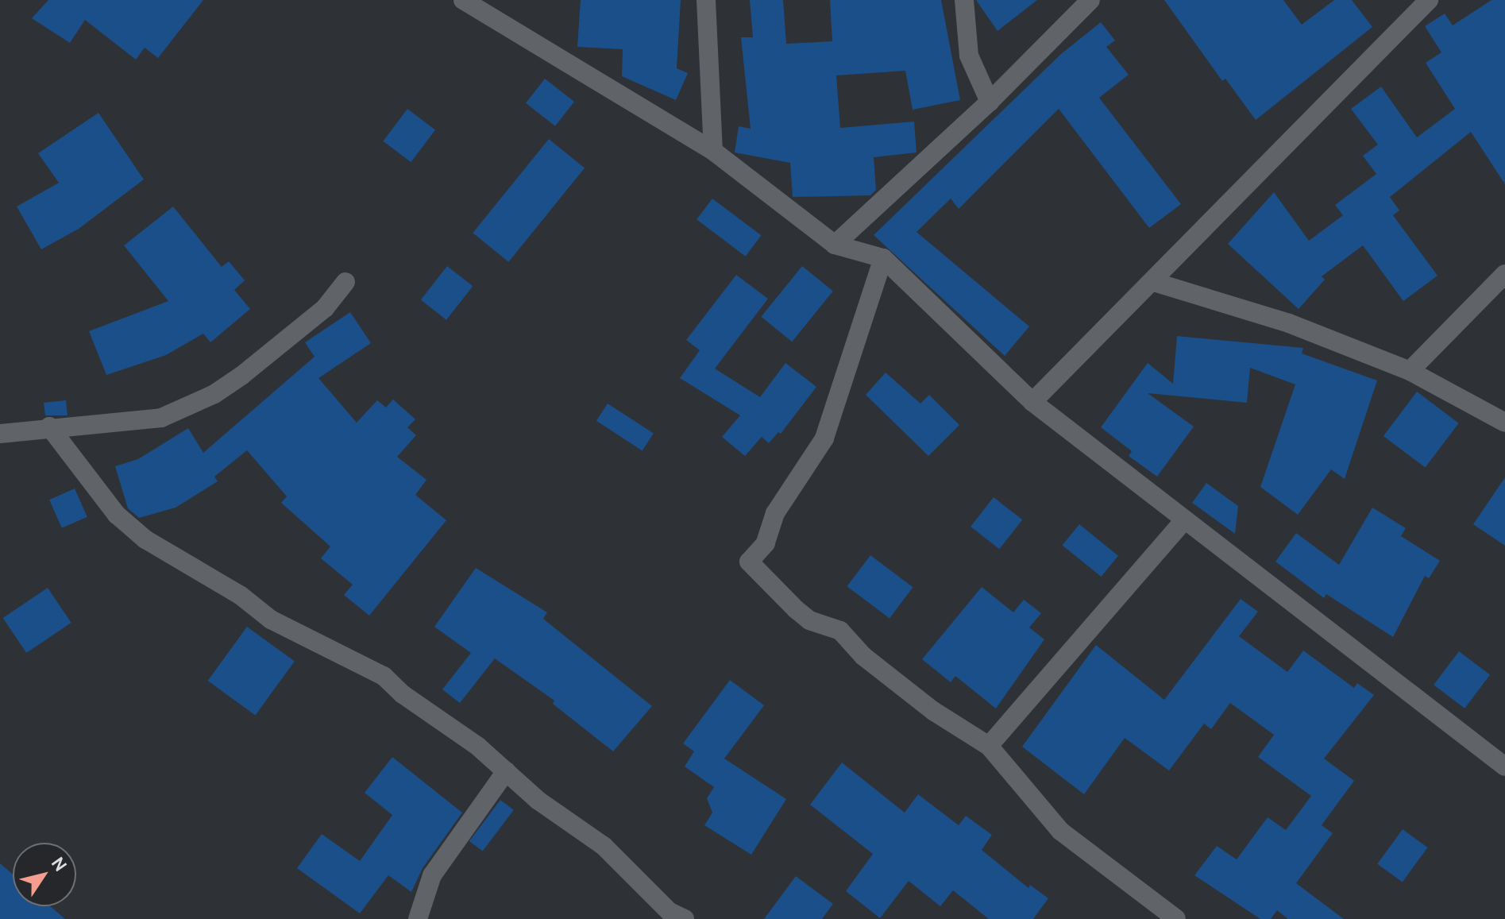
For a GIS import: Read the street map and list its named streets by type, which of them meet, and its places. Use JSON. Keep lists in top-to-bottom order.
{
  "north": "top right"
}
